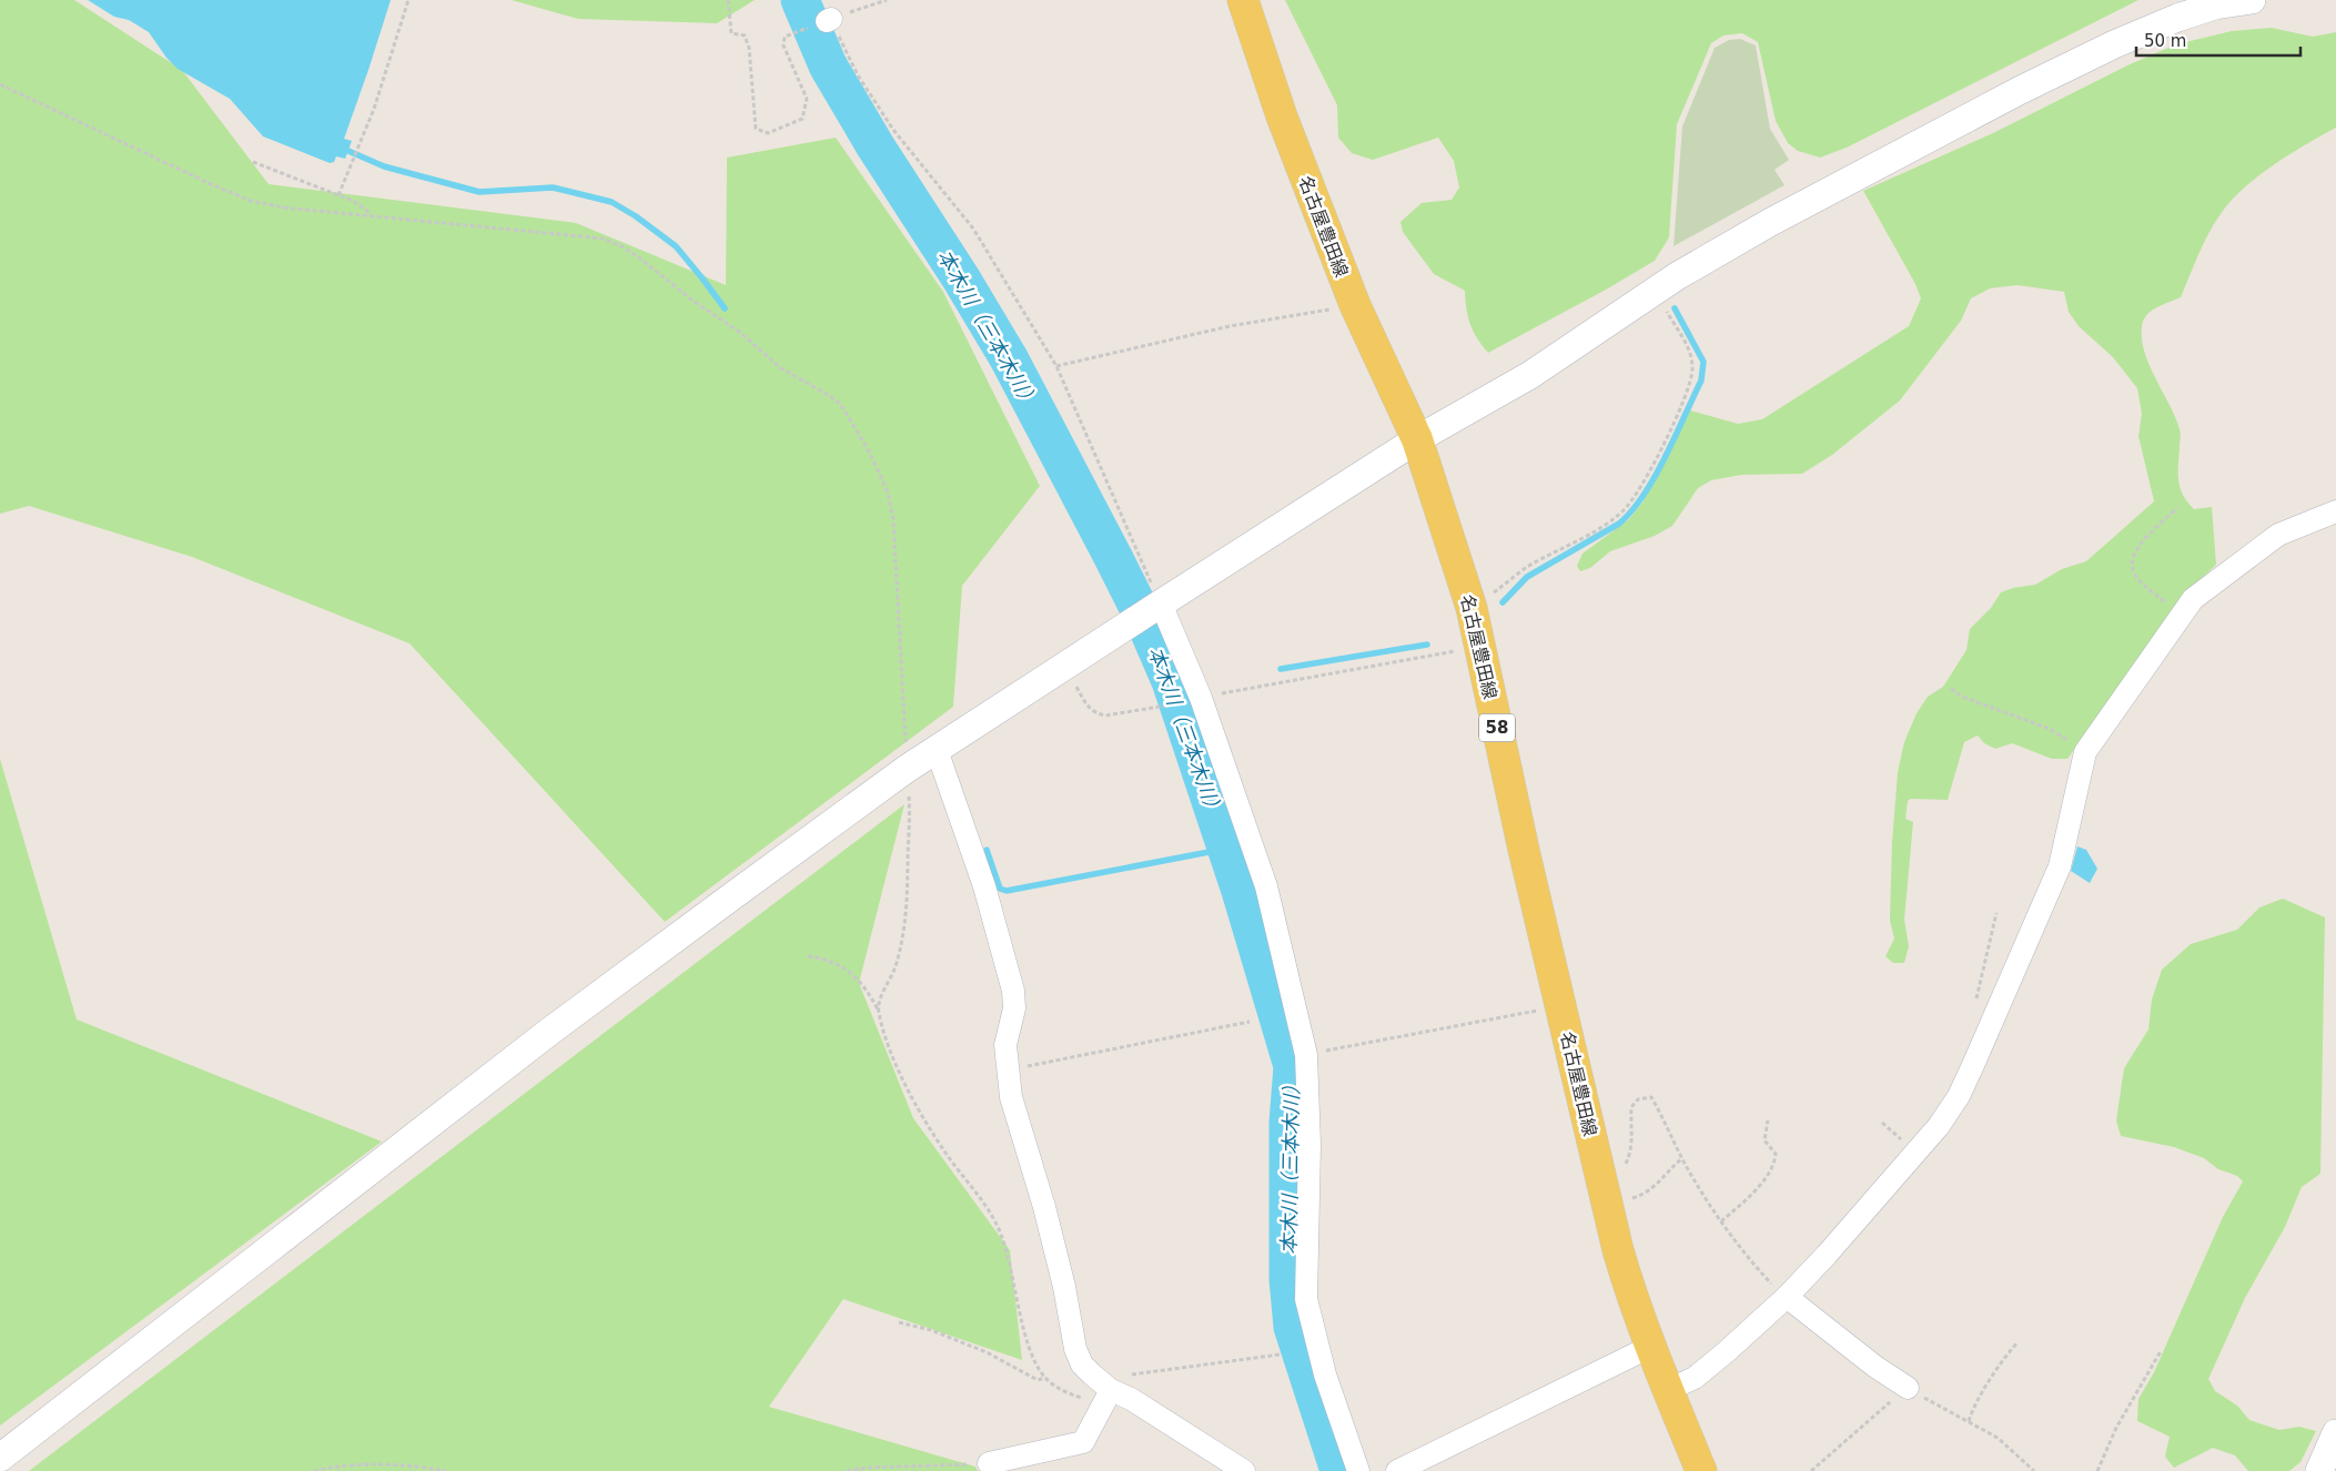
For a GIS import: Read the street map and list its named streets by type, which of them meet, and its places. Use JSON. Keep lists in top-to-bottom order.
{
  "streets": {
    "main road": ["名古屋豊田線", "58"]
  },
  "water": ["本木川（三本木川）"],
  "scale_bar": "50 m"
}
